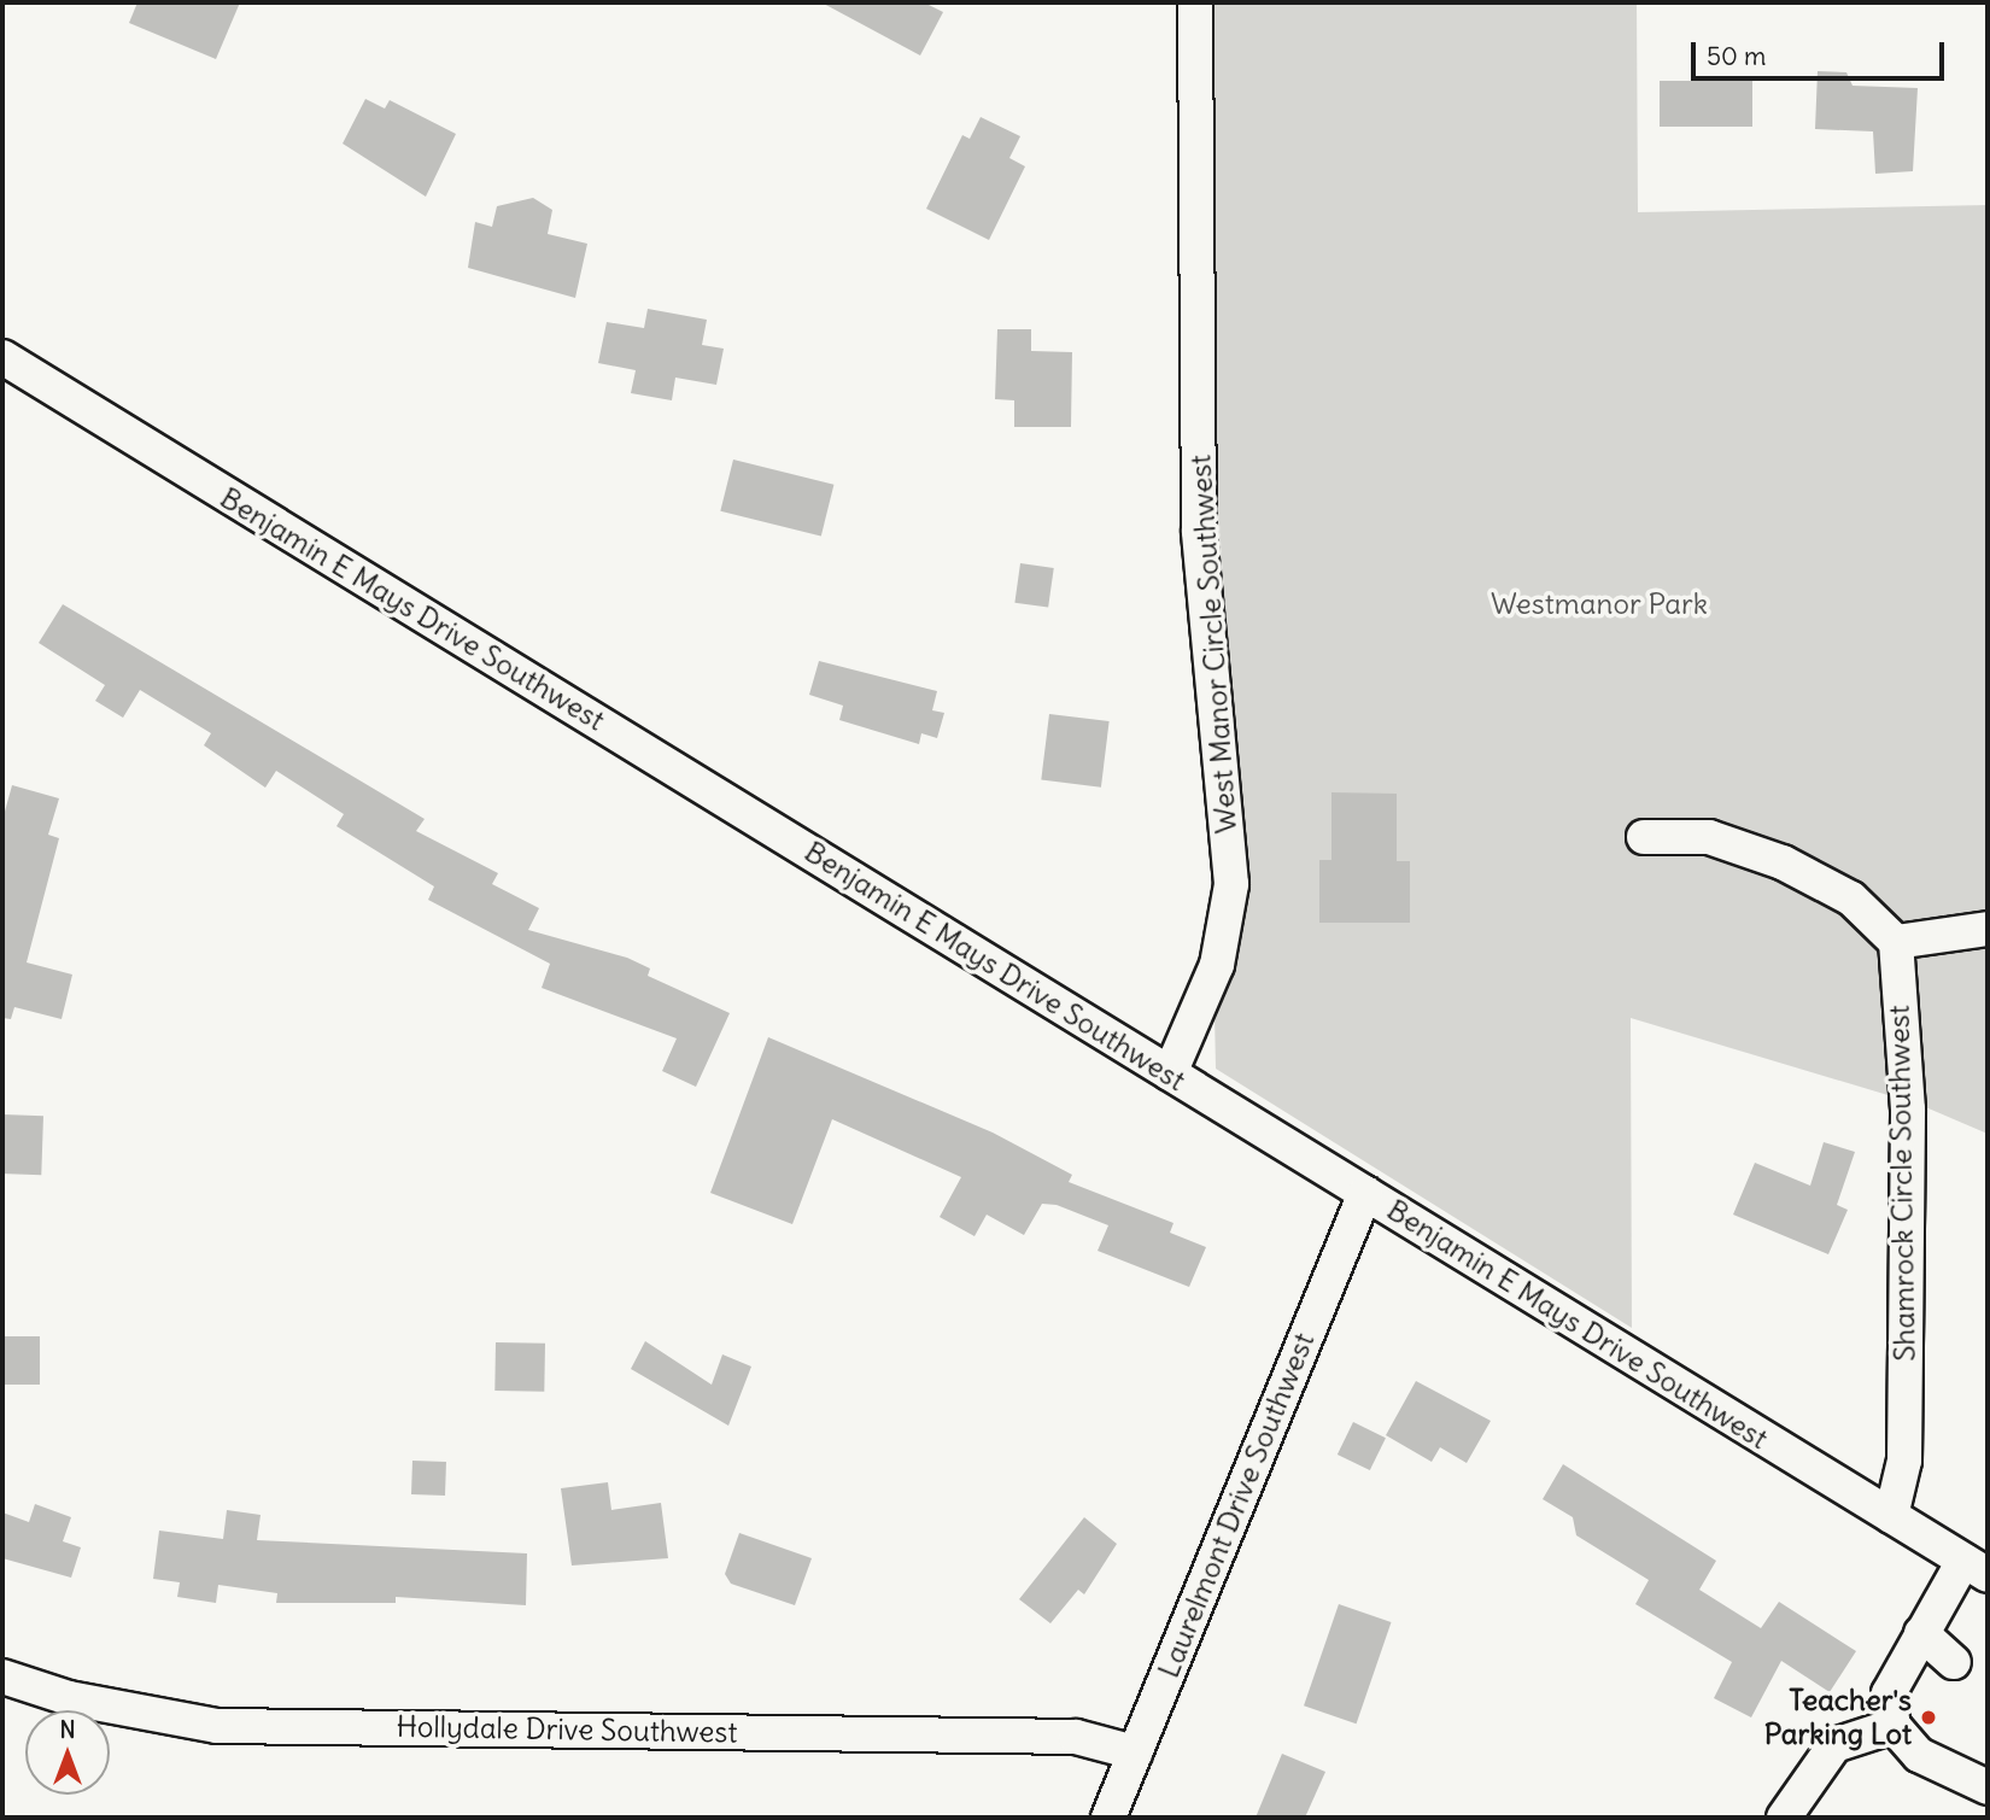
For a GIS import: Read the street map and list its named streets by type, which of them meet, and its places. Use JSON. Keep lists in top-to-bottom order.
{
  "streets": {
    "street": [
      "Benjamin E Mays Drive Southwest",
      "West Manor Circle Southwest",
      "Shamrock Circle Southwest",
      "Laurelmont Drive Southwest",
      "Hollydale Drive Southwest"
    ]
  },
  "crossings": [
    ["Benjamin E Mays Drive Southwest", "West Manor Circle Southwest"],
    ["Benjamin E Mays Drive Southwest", "Shamrock Circle Southwest"],
    ["Benjamin E Mays Drive Southwest", "Laurelmont Drive Southwest"],
    ["Laurelmont Drive Southwest", "Hollydale Drive Southwest"]
  ],
  "parks": ["Westmanor Park"],
  "places": ["Teacher's Parking Lot"],
  "scale_bar": "50 m",
  "north": "top"
}
